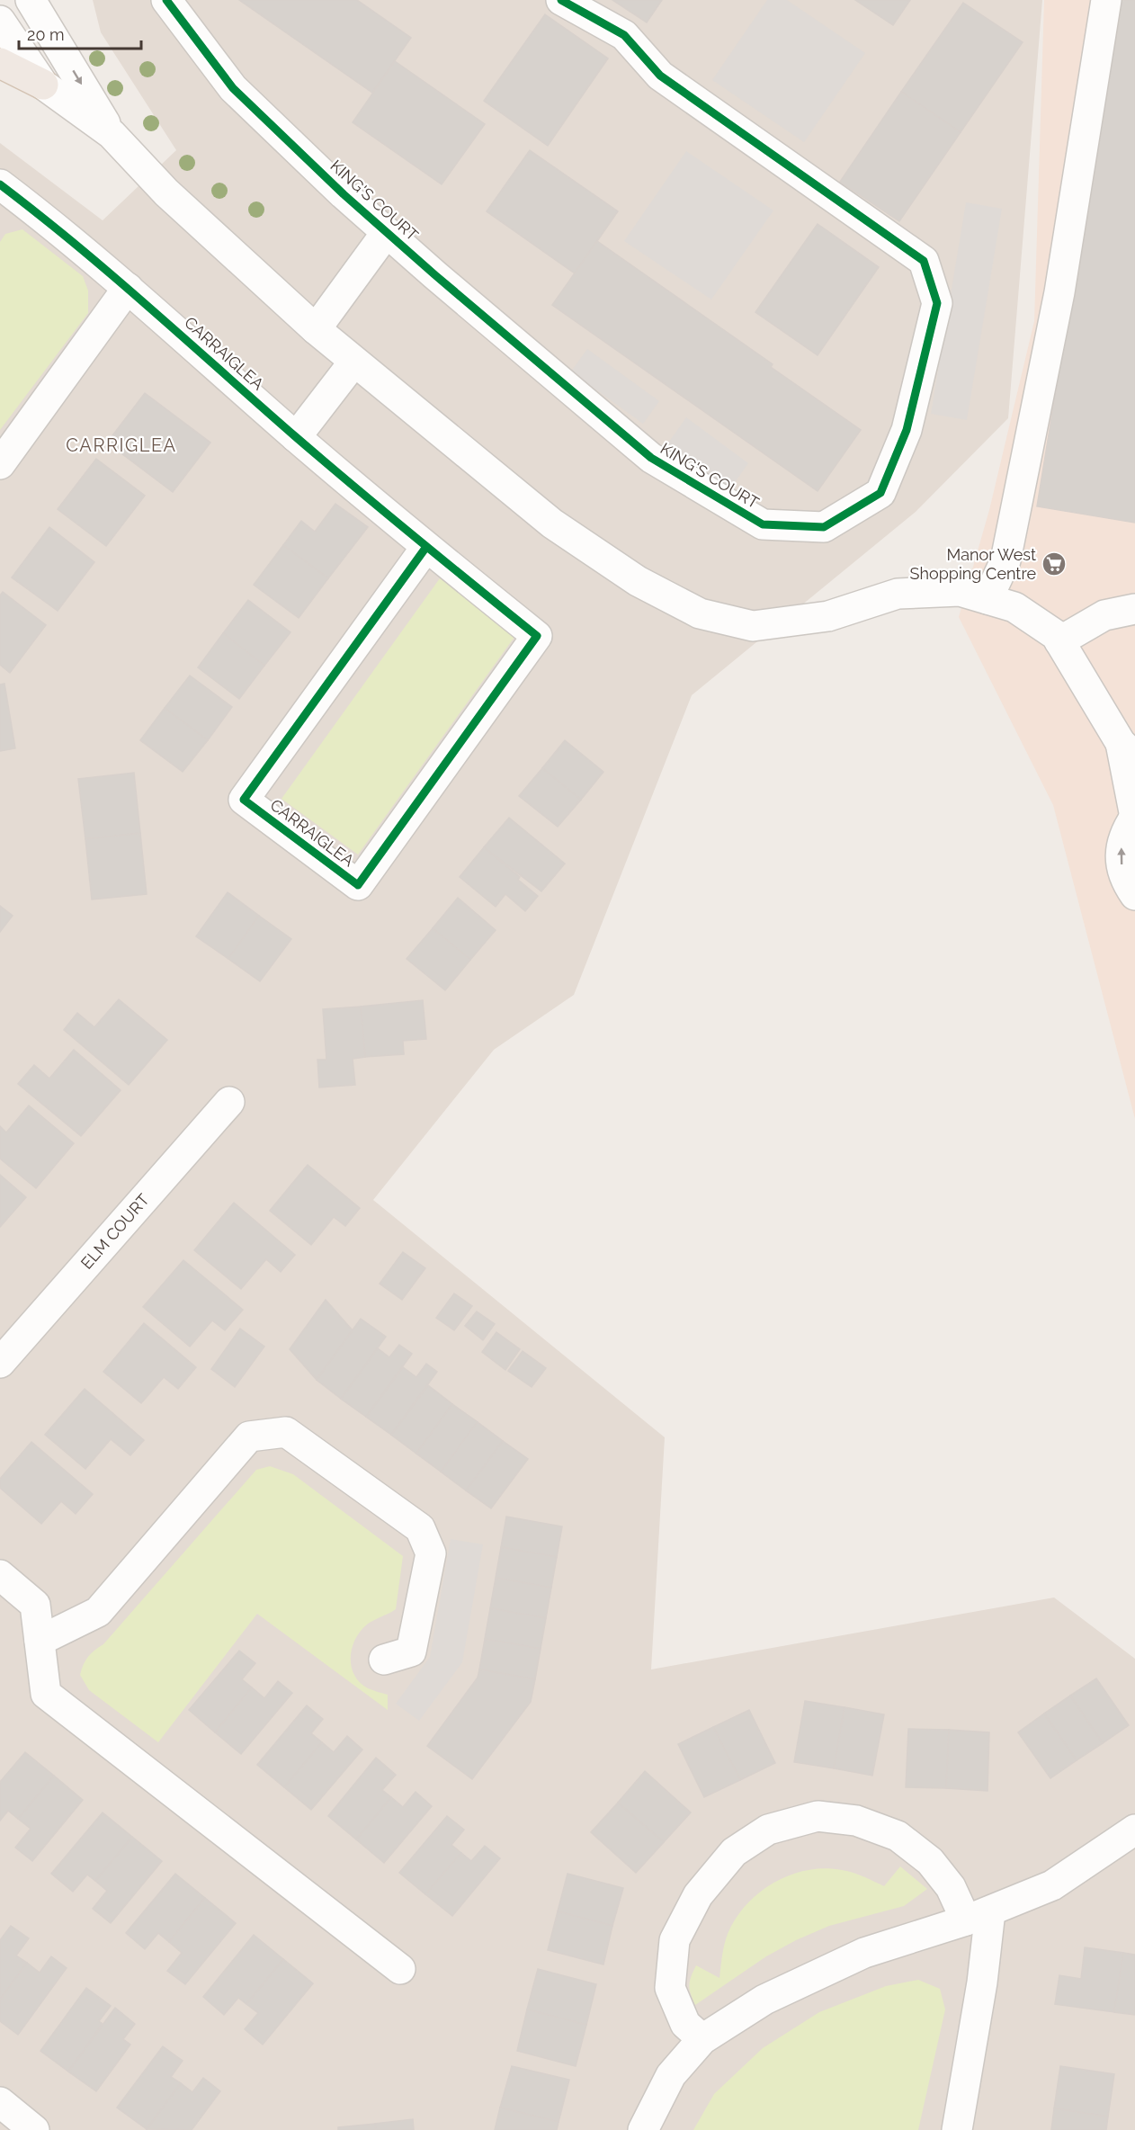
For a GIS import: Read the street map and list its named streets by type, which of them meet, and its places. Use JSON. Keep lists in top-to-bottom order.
{
  "streets": {
    "street": ["KING'S COURT", "CARRAIGLEA", "ELM COURT"]
  },
  "districts": ["CARRIGLEA"],
  "places": {
    "supermarket": ["Manor West Shopping Centre"]
  },
  "scale_bar": "20 m"
}
